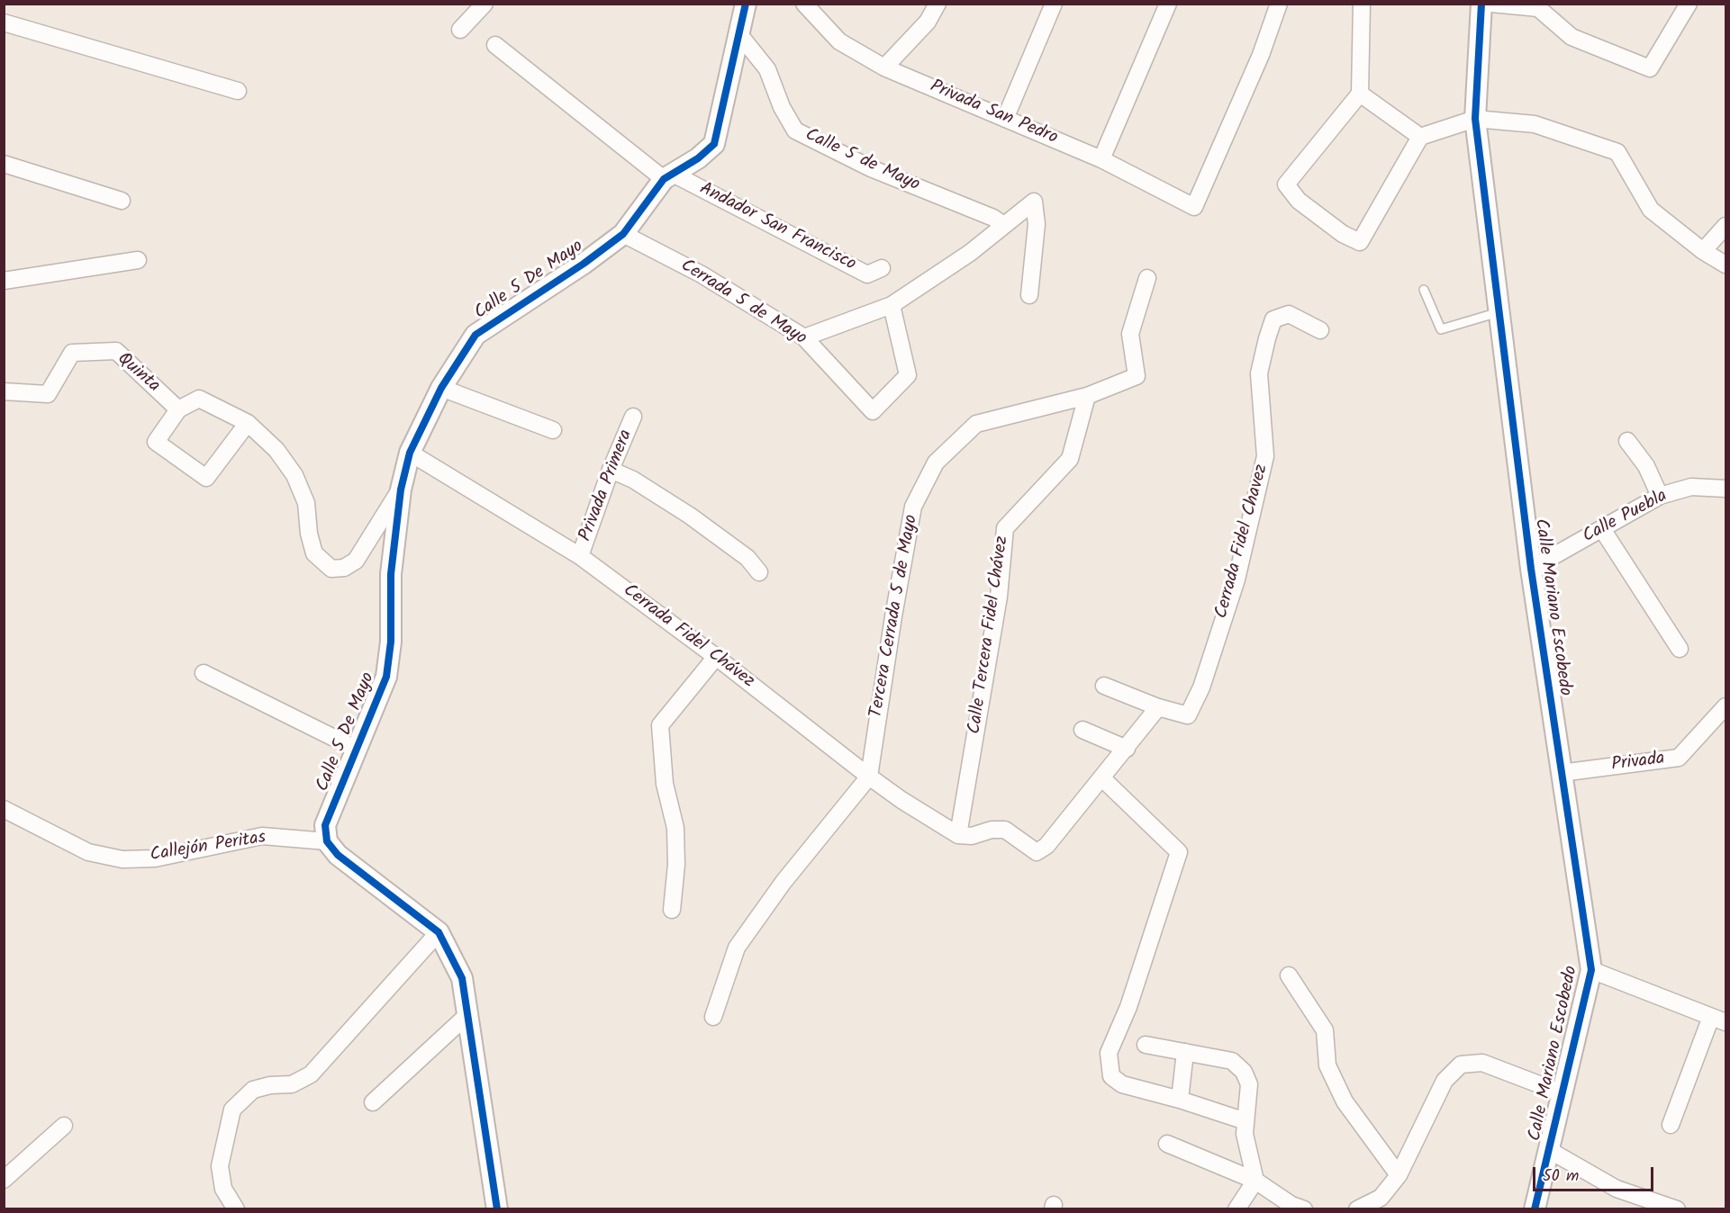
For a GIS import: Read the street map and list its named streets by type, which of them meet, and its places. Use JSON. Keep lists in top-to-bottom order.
{
  "streets": {
    "street": [
      "Privada San Pedro",
      "Calle 5 de Mayo",
      "Andador San Francisco",
      "Calle 5 De Mayo",
      "Cerrada 5 de Mayo",
      "Quinta",
      "Privada Primera",
      "Calle Puebla",
      "Cerrada Fidel Chavez",
      "Calle Mariano Escobedo",
      "Tercera Cerrada 5 de Mayo",
      "Calle Tercera Fidel Chávez",
      "Cerrada Fidel Chávez",
      "Privada",
      "Callejón Peritas"
    ]
  },
  "crossings": [
    ["Calle 5 De Mayo", "Cerrada 5 de Mayo"],
    ["Calle 5 De Mayo", "Cerrada Fidel Chávez"],
    ["Calle 5 De Mayo", "Callejón Peritas"],
    ["Privada Primera", "Cerrada Fidel Chávez"],
    ["Calle Puebla", "Calle Mariano Escobedo"],
    ["Calle Mariano Escobedo", "Privada"],
    ["Tercera Cerrada 5 de Mayo", "Calle Tercera Fidel Chávez"],
    ["Tercera Cerrada 5 de Mayo", "Cerrada Fidel Chávez"],
    ["Calle Tercera Fidel Chávez", "Cerrada Fidel Chávez"]
  ],
  "scale_bar": "50 m"
}
